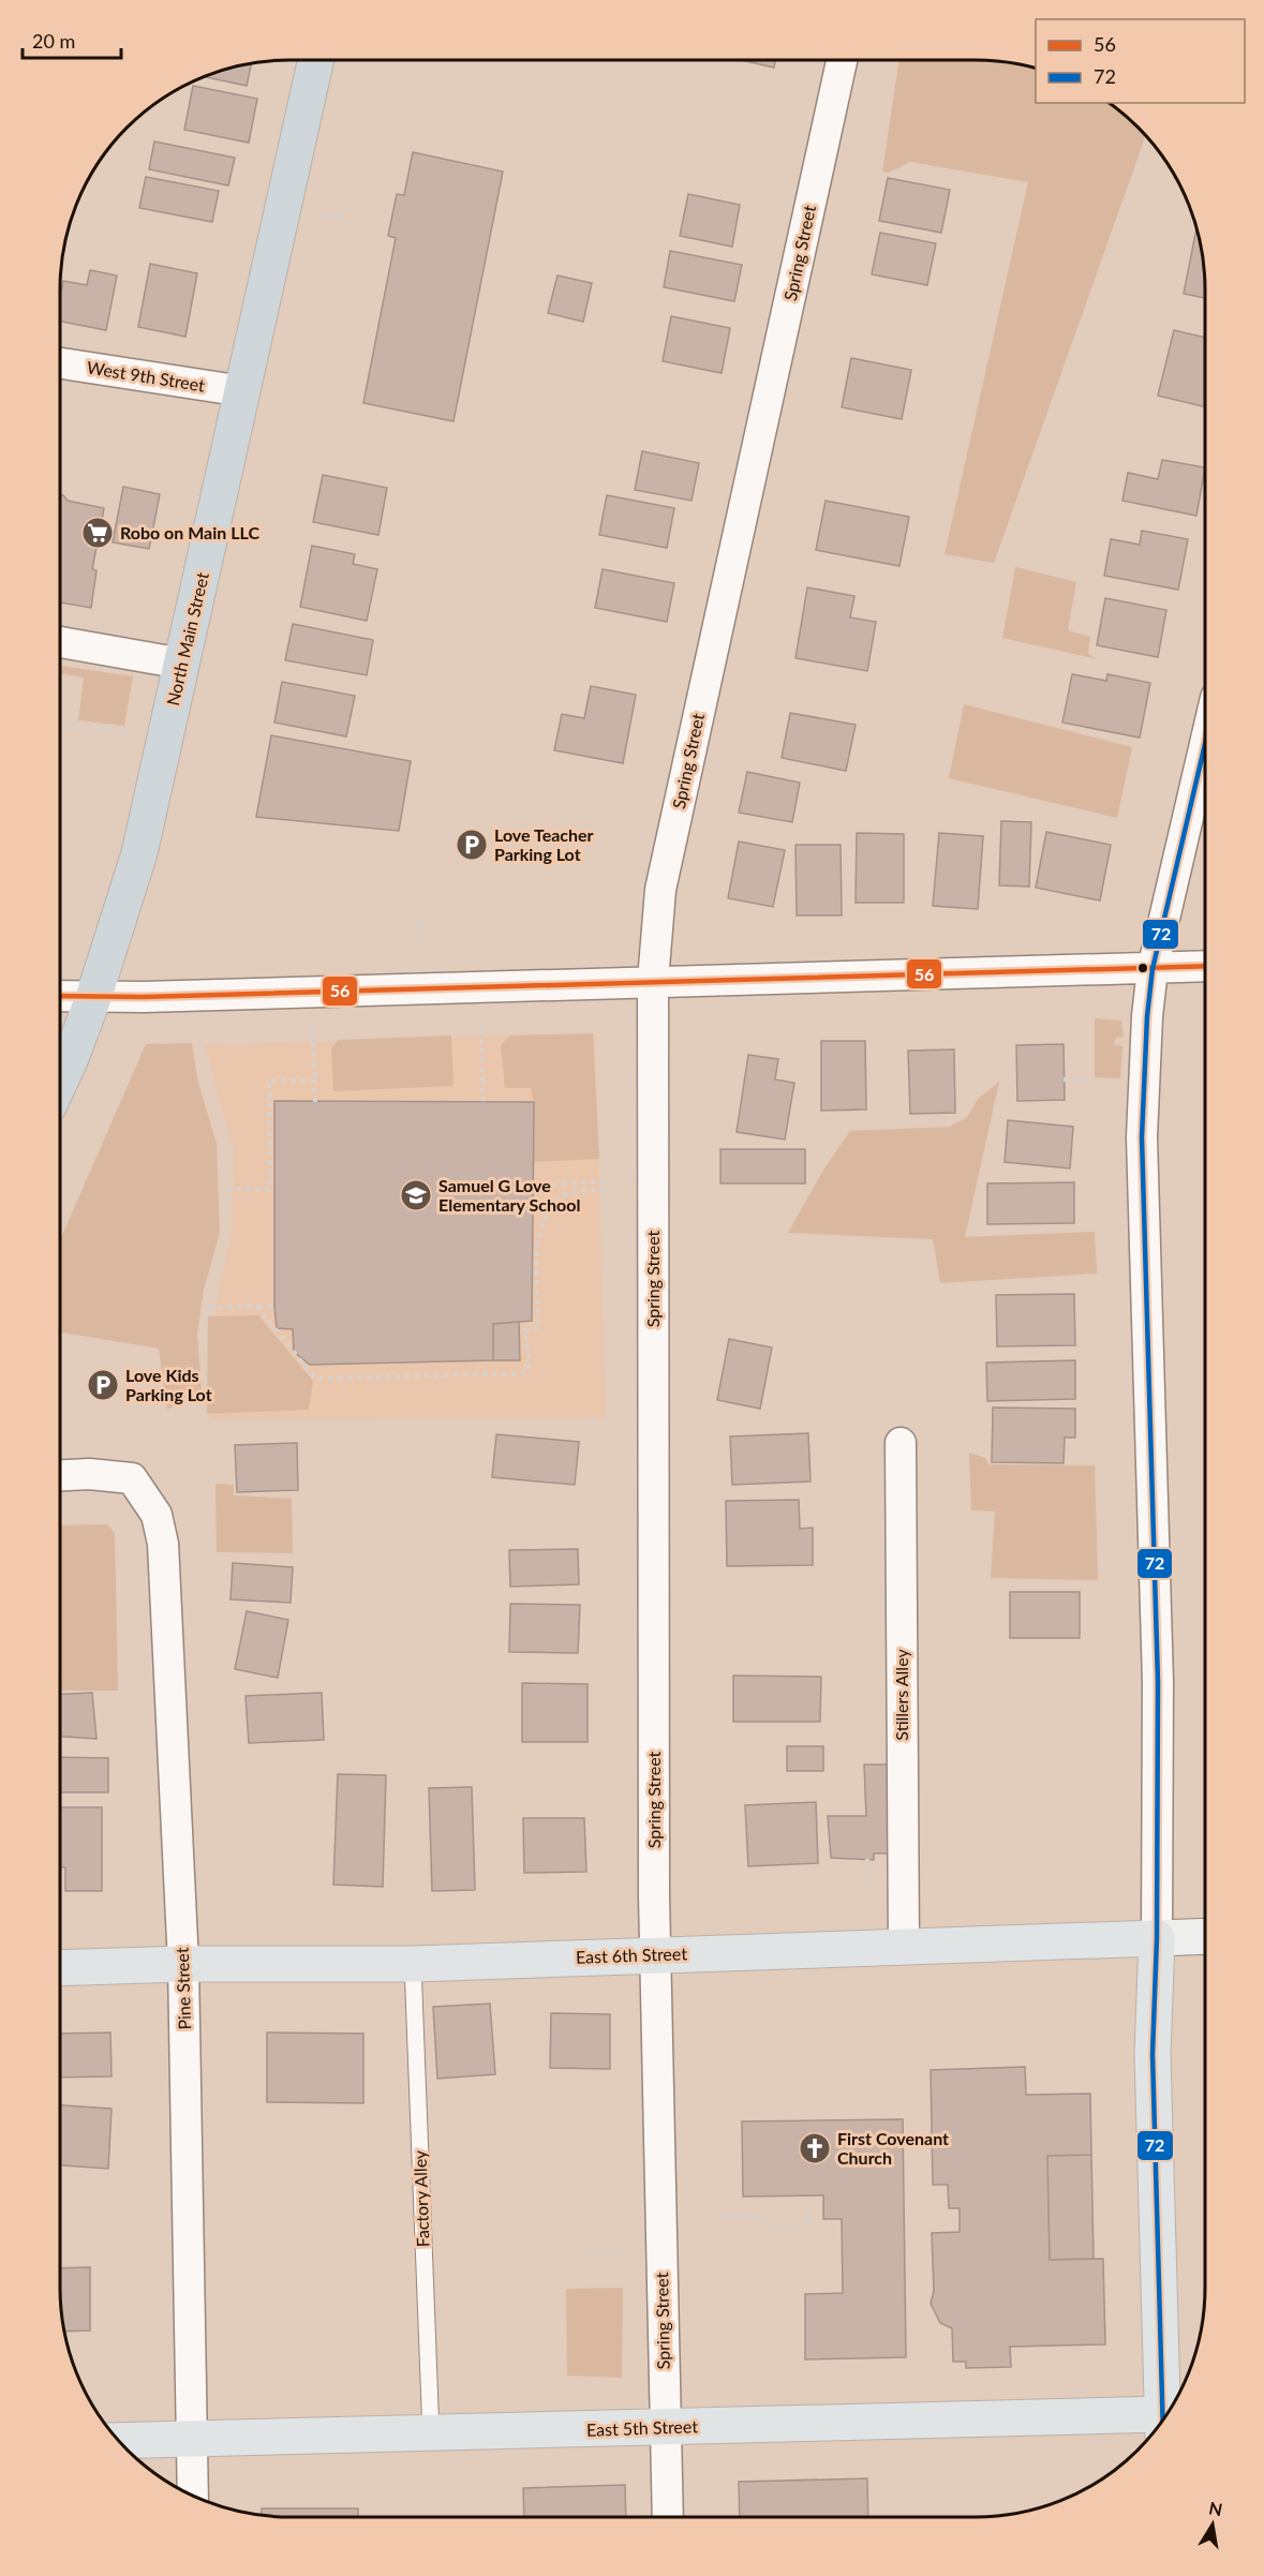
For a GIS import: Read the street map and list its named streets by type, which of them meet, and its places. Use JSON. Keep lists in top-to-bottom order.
{
  "streets": {
    "highway": ["North Main Street"],
    "main road": ["East 6th Street", "East 5th Street"],
    "street": [
      "Spring Street",
      "West 9th Street",
      "Stillers Alley",
      "Pine Street"
    ],
    "lane": ["Factory Alley"]
  },
  "crossings": [
    ["Spring Street", "East 6th Street"],
    ["Spring Street", "East 5th Street"],
    ["West 9th Street", "North Main Street"],
    ["Stillers Alley", "East 6th Street"],
    ["East 6th Street", "Pine Street"],
    ["East 6th Street", "Factory Alley"],
    ["Pine Street", "East 5th Street"],
    ["Factory Alley", "East 5th Street"]
  ],
  "places": {
    "supermarket": ["Robo on Main LLC"],
    "parking": ["Love Teacher Parking Lot", "Love Kids Parking Lot"],
    "school or university": ["Samuel G Love Elementary School"],
    "church": ["First Covenant Church"]
  },
  "lines": ["transit line 72", "transit line 56"],
  "legend": ["56", "72"],
  "scale_bar": "20 m",
  "north": "top"
}
